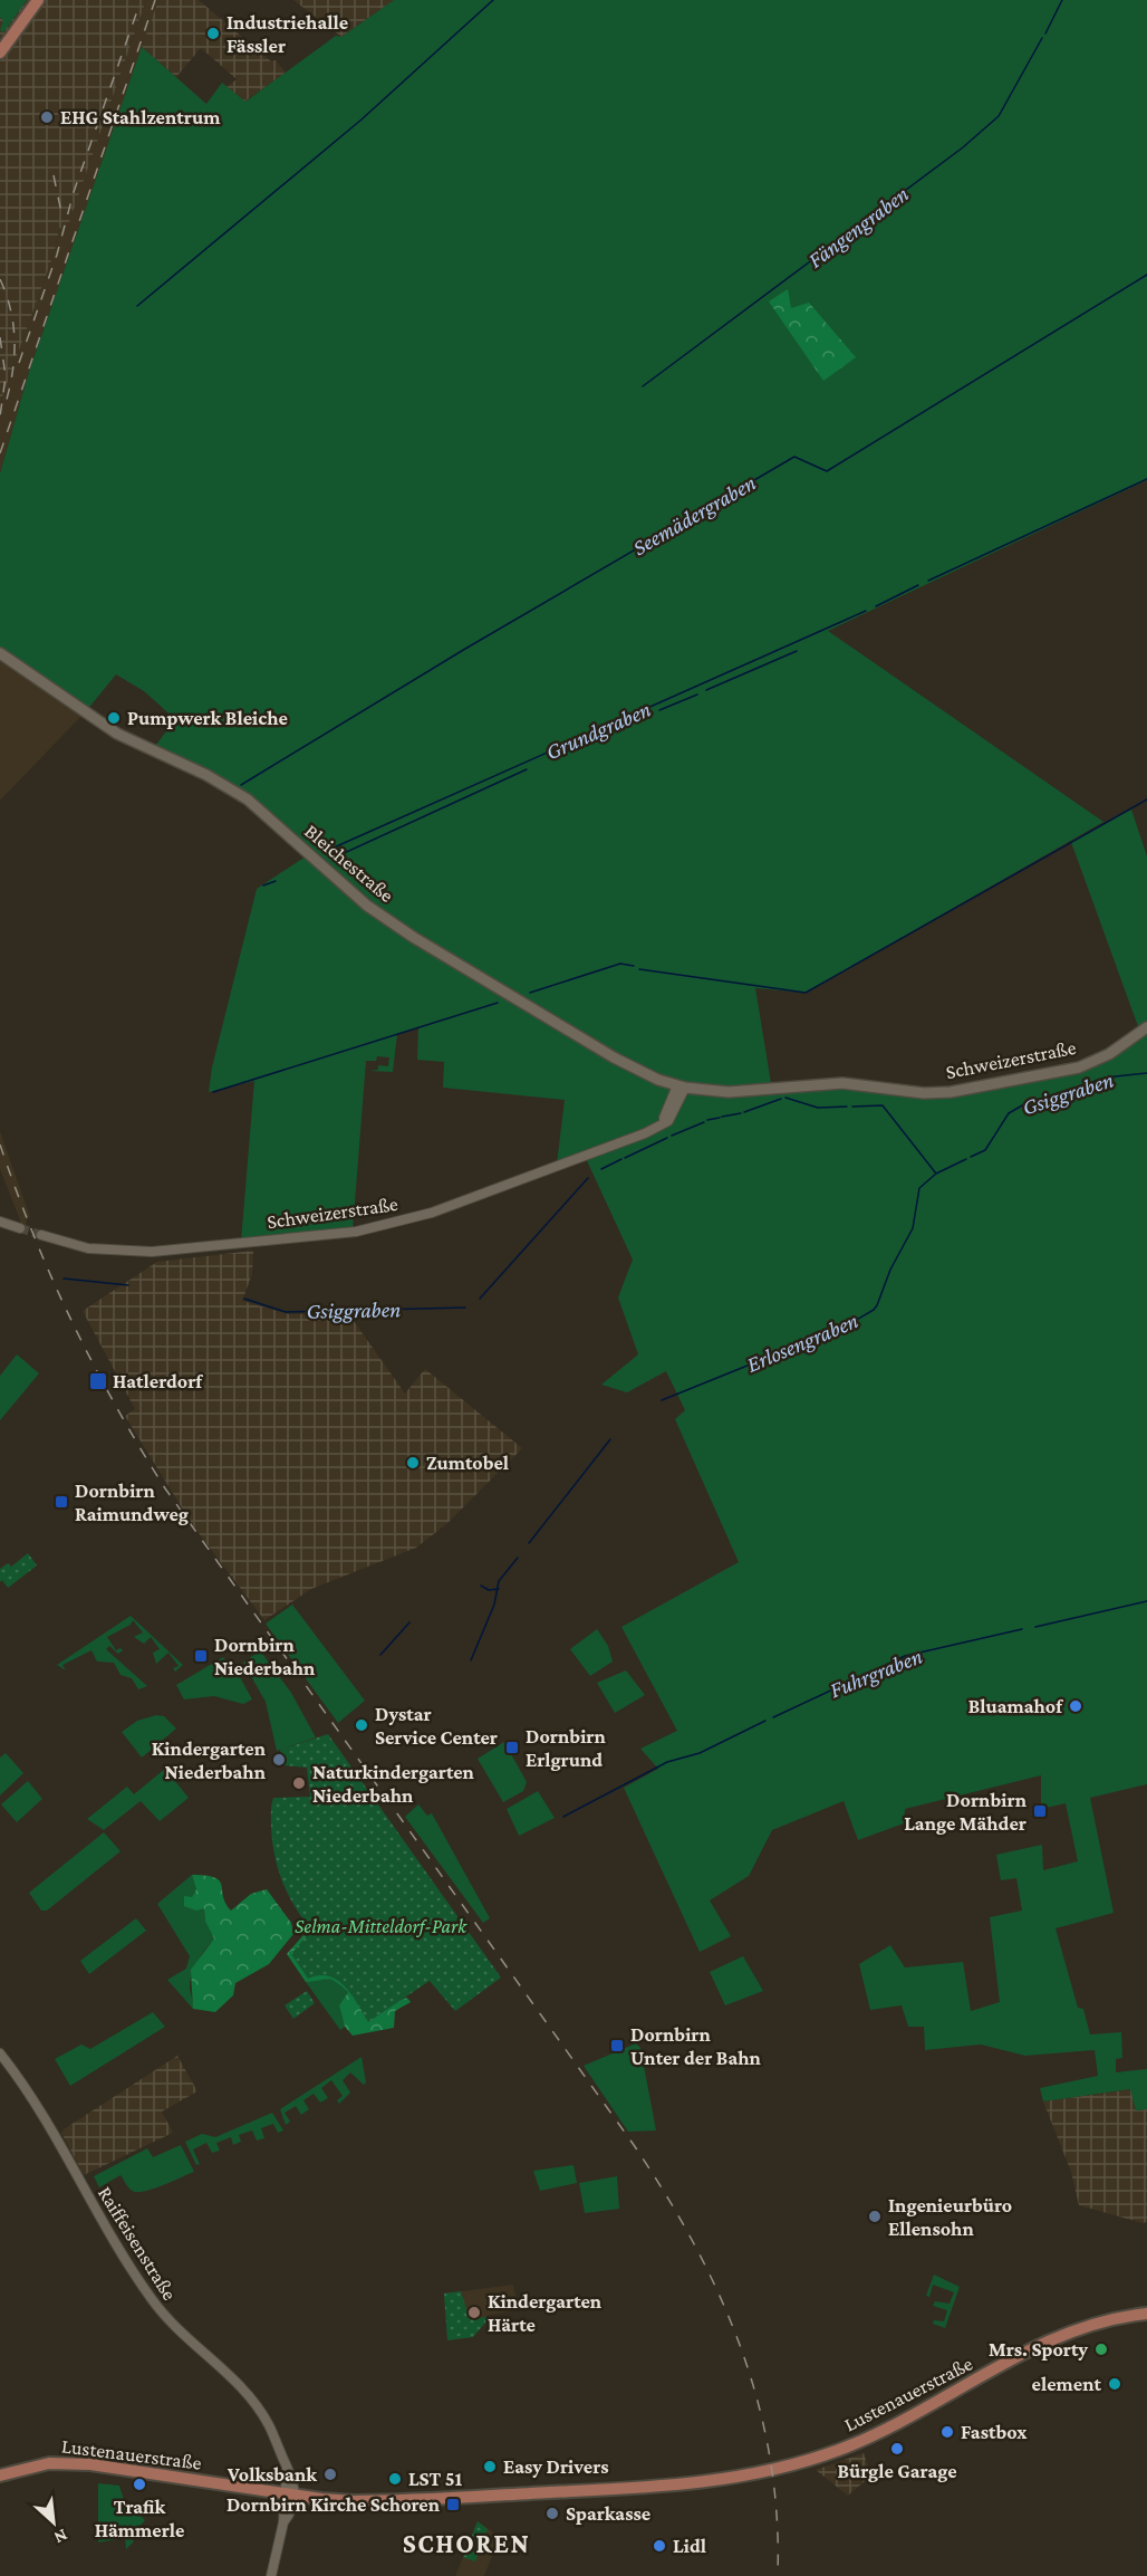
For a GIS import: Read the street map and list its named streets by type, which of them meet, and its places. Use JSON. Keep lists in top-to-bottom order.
{
  "streets": {
    "main road": ["Bleichestraße", "Schweizerstraße", "Lustenauerstraße"],
    "street": ["Raiffeisenstraße"]
  },
  "crossings": [
    ["Bleichestraße", "Schweizerstraße"],
    ["Raiffeisenstraße", "Lustenauerstraße"]
  ],
  "districts": ["SCHOREN"],
  "water": [
    "Fängengraben",
    "Seemädergraben",
    "Grundgraben",
    "Gsiggraben",
    "Erlosengraben",
    "Fuhrgraben"
  ],
  "parks": ["Selma-Mitteldorf-Park"],
  "places": {
    "other": [
      "Industriehalle Fässler",
      "EHG Stahlzentrum",
      "Pumpwerk Bleiche",
      "Zumtobel",
      "Bluamahof",
      "Dystar Service Center",
      "Kindergarten Niederbahn",
      "Naturkindergarten Niederbahn",
      "Ingenieurbüro Ellensohn",
      "Kindergarten Härte",
      "Mrs. Sporty",
      "element",
      "Fastbox",
      "Bürgle Garage",
      "Easy Drivers",
      "Volksbank",
      "LST 51",
      "Trafik Hämmerle",
      "Sparkasse",
      "Lidl"
    ],
    "transit": [
      "Hatlerdorf",
      "Dornbirn Raimundweg",
      "Dornbirn Niederbahn",
      "Dornbirn Erlgrund",
      "Dornbirn Lange Mähder",
      "Dornbirn Unter der Bahn",
      "Dornbirn Kirche Schoren"
    ]
  },
  "north": "bottom right"
}
